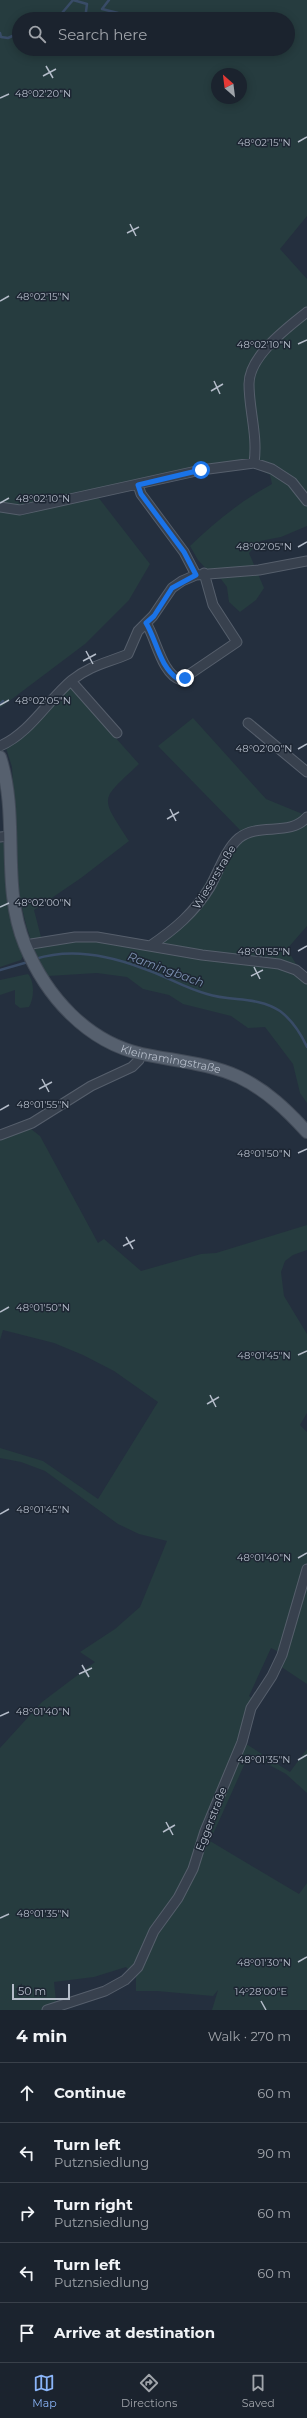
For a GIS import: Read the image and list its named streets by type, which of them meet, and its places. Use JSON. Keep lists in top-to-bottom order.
{
  "streets": {
    "main road": ["Kleinramingstraße"],
    "street": ["Wieserstraße", "Eggerstraße"]
  },
  "water": ["Ramingbach"],
  "scale_bar": "50 m",
  "north": "top left",
  "page": {
    "search": "Search here",
    "scale": "50 m",
    "heading": ["4 min", "Walk · 270 m"],
    "list": [
      ["Continue", "60 m"],
      ["Turn left", "Putznsiedlung", "90 m"],
      ["Turn right", "Putznsiedlung", "60 m"],
      ["Turn left", "Putznsiedlung", "60 m"],
      "Arrive at destination"
    ],
    "nav": ["Map", "Directions", "Saved"]
  },
  "coordinates": [
    "48°02'20\"N",
    "48°02'15\"N",
    "48°02'10\"N",
    "48°02'05\"N",
    "48°02'00\"N",
    "48°01'55\"N",
    "48°01'50\"N",
    "48°01'45\"N",
    "48°01'40\"N",
    "48°01'35\"N",
    "48°01'30\"N",
    "14°28'00\"E"
  ]
}
